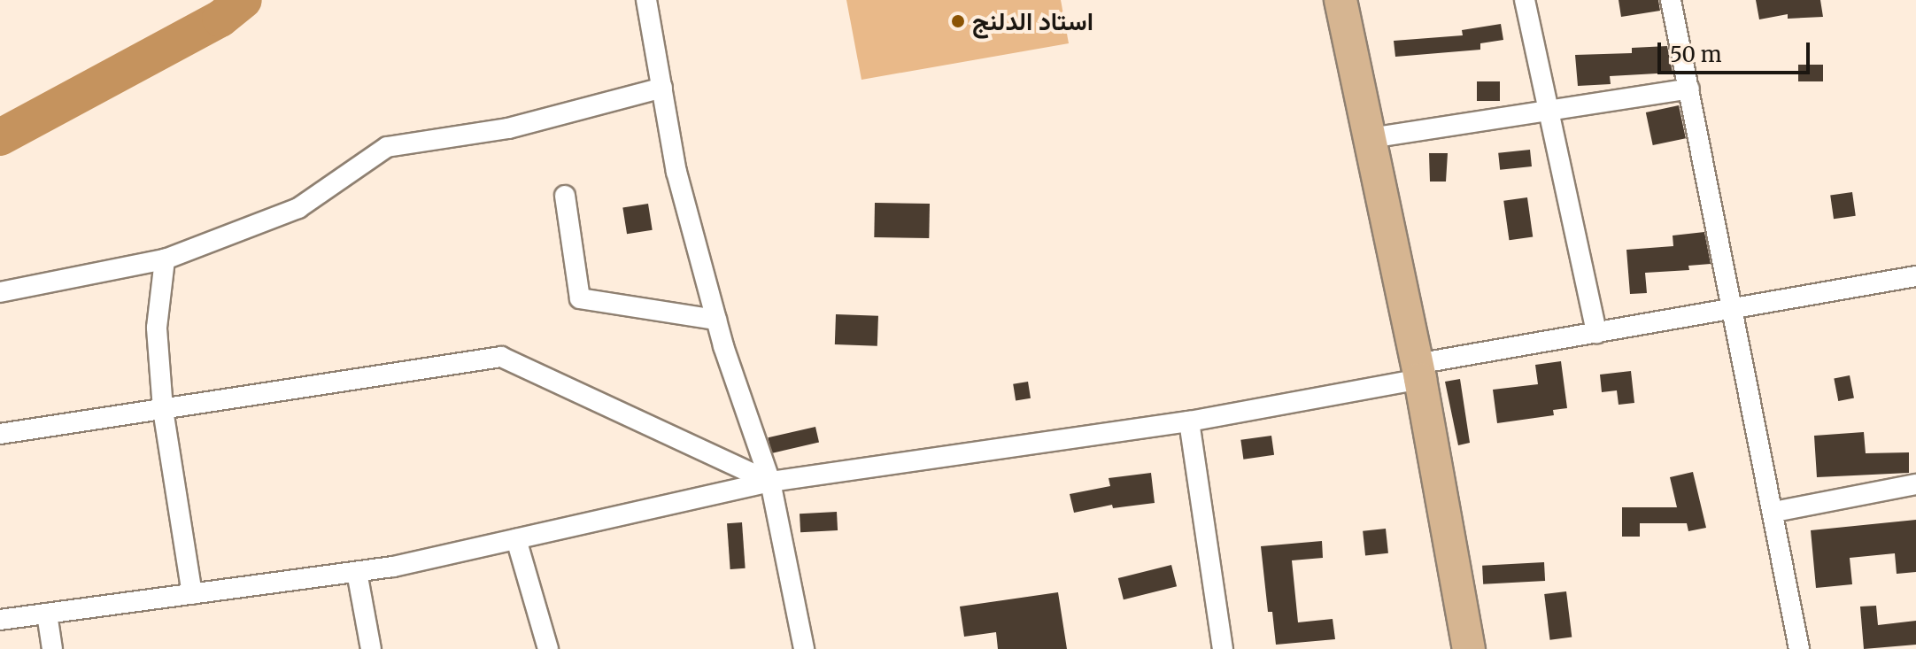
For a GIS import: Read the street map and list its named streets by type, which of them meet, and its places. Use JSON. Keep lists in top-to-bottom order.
{
  "places": ["استاد الدلنج"],
  "scale_bar": "50 m"
}
